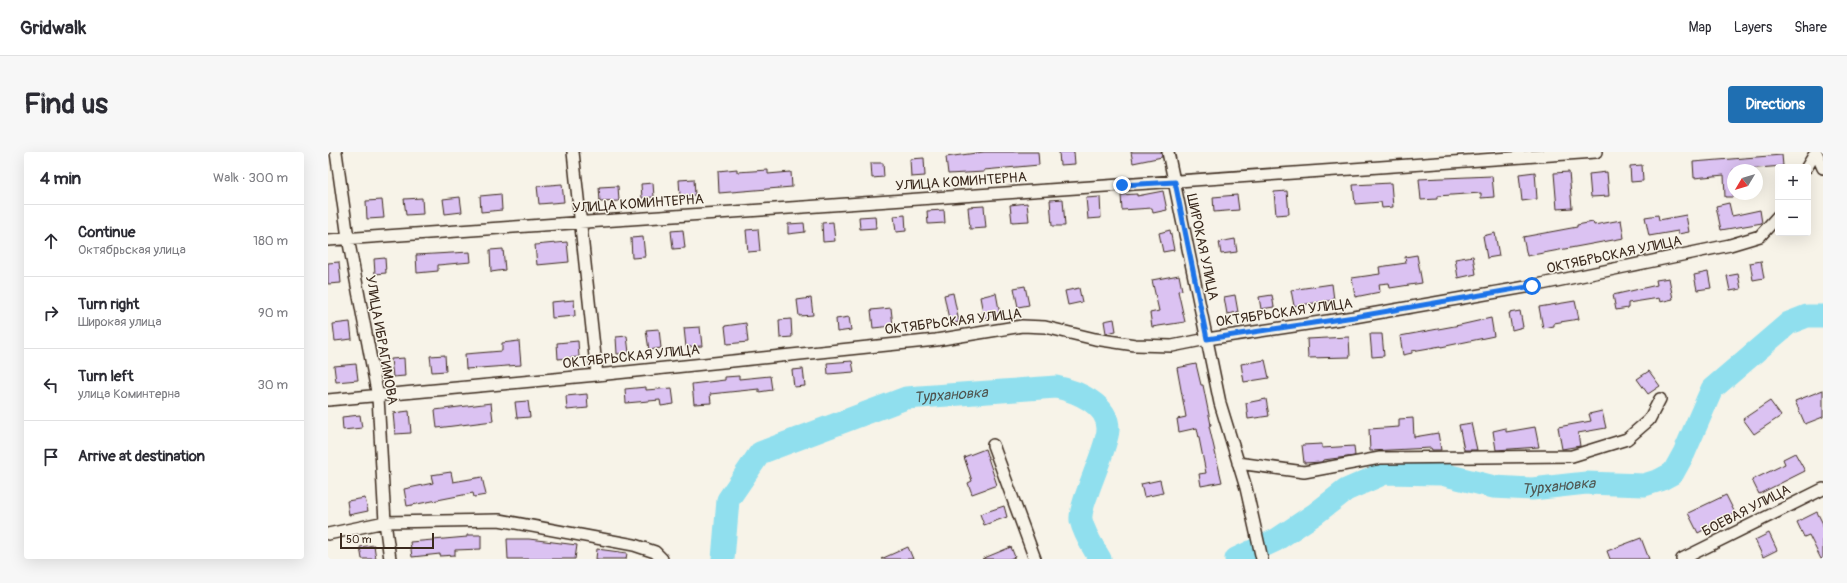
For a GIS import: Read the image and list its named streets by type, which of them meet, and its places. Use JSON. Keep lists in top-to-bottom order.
{
  "streets": {
    "street": [
      "УЛИЦА КОМИНТЕРНА",
      "ШИРОКАЯ УЛИЦА",
      "ОКТЯБРЬСКАЯ УЛИЦА",
      "УЛИЦА ИБРАГИМОВА",
      "БОЕВАЯ УЛИЦА"
    ]
  },
  "crossings": [
    ["УЛИЦА КОМИНТЕРНА", "ШИРОКАЯ УЛИЦА"],
    ["УЛИЦА КОМИНТЕРНА", "УЛИЦА ИБРАГИМОВА"],
    ["ШИРОКАЯ УЛИЦА", "ОКТЯБРЬСКАЯ УЛИЦА"],
    ["ОКТЯБРЬСКАЯ УЛИЦА", "УЛИЦА ИБРАГИМОВА"]
  ],
  "water": ["Турхановка"],
  "scale_bar": "50 m",
  "north": "bottom left",
  "page": {
    "header": "Gridwalk",
    "nav": ["Map", "Layers", "Share"],
    "buttons": "Directions",
    "title": "Find us",
    "heading": ["4 min", "Walk · 300 m"],
    "map_buttons": ["+", "−"],
    "list": [
      ["Continue", "Октябрьская улица", "180 m"],
      ["Turn right", "Широкая улица", "90 m"],
      ["Turn left", "улица Коминтерна", "30 m"],
      "Arrive at destination"
    ],
    "scale": "50 m"
  }
}
